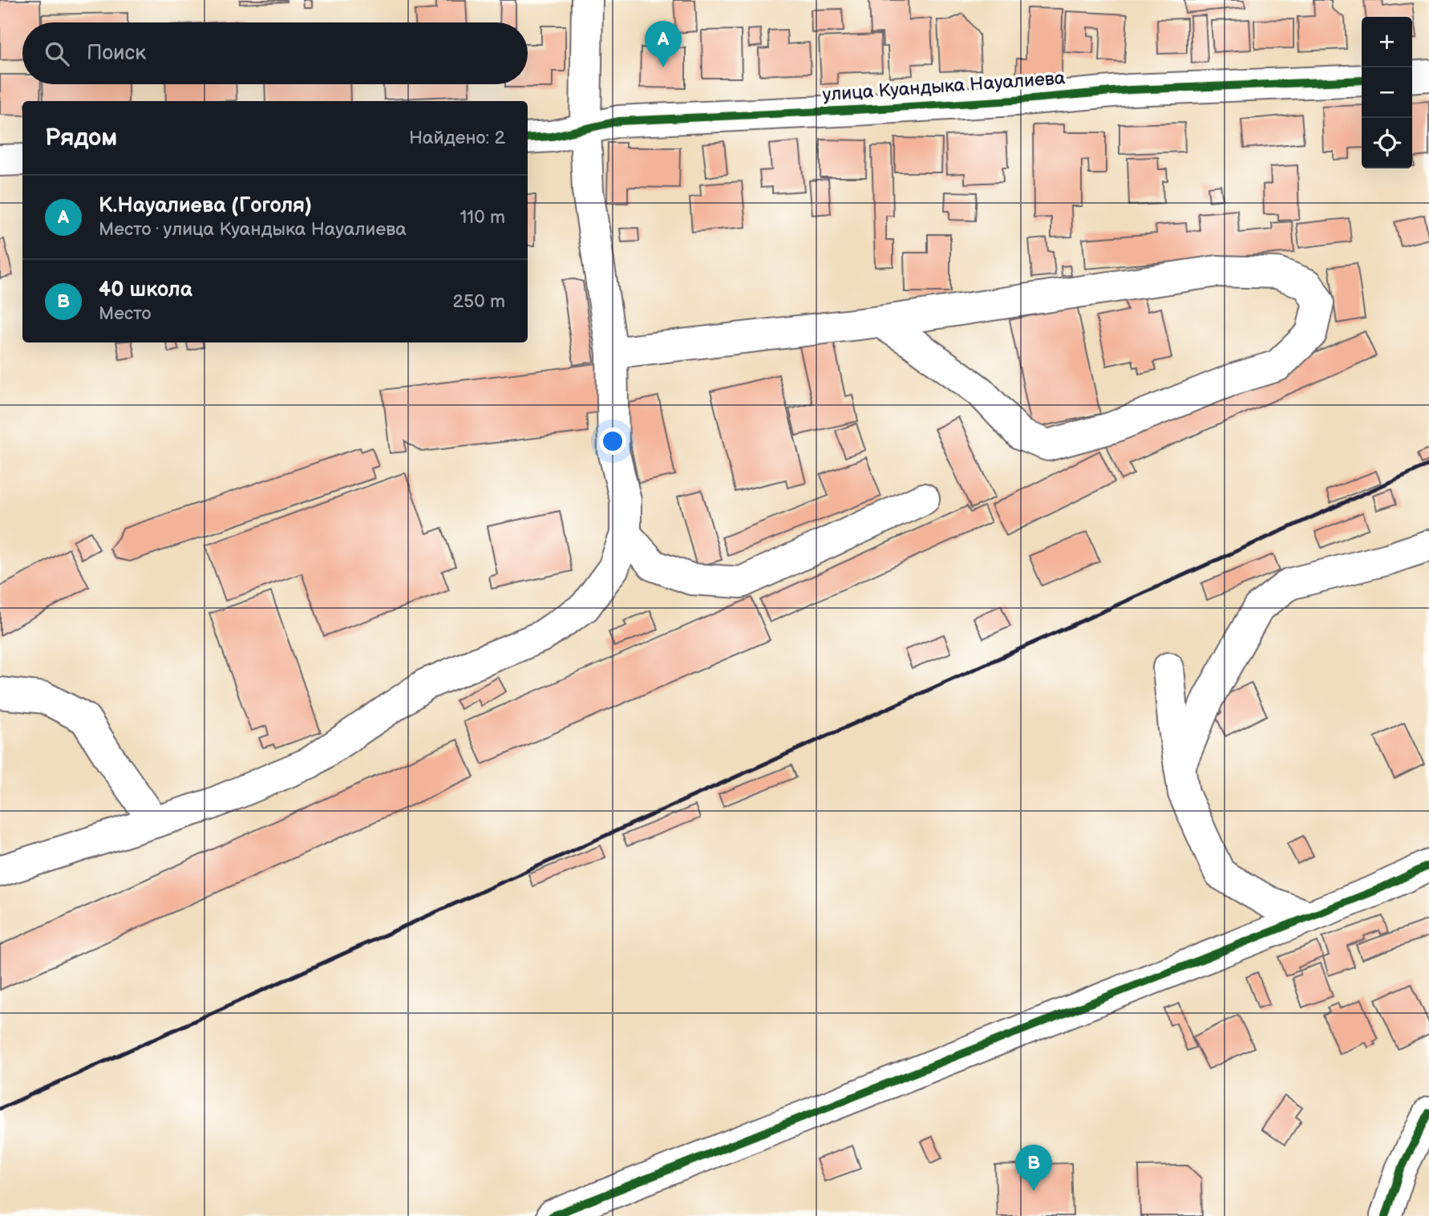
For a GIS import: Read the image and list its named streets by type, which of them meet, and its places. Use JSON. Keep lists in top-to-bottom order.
{
  "streets": {
    "street": ["улица Куандыка Науалиева"]
  },
  "page": {
    "map_buttons": ["+", "−"],
    "pins": ["A", "B"],
    "search": "Поиск",
    "heading": ["Рядом", "Найдено: 2"],
    "list": [
      {
        "mark": "A",
        "name": "К.Науалиева (Гоголя)",
        "note": "Место · улица Куандыка Науалиева",
        "value": "110 m"
      },
      {
        "mark": "B",
        "name": "40 школа",
        "note": "Место",
        "value": "250 m"
      }
    ]
  }
}
